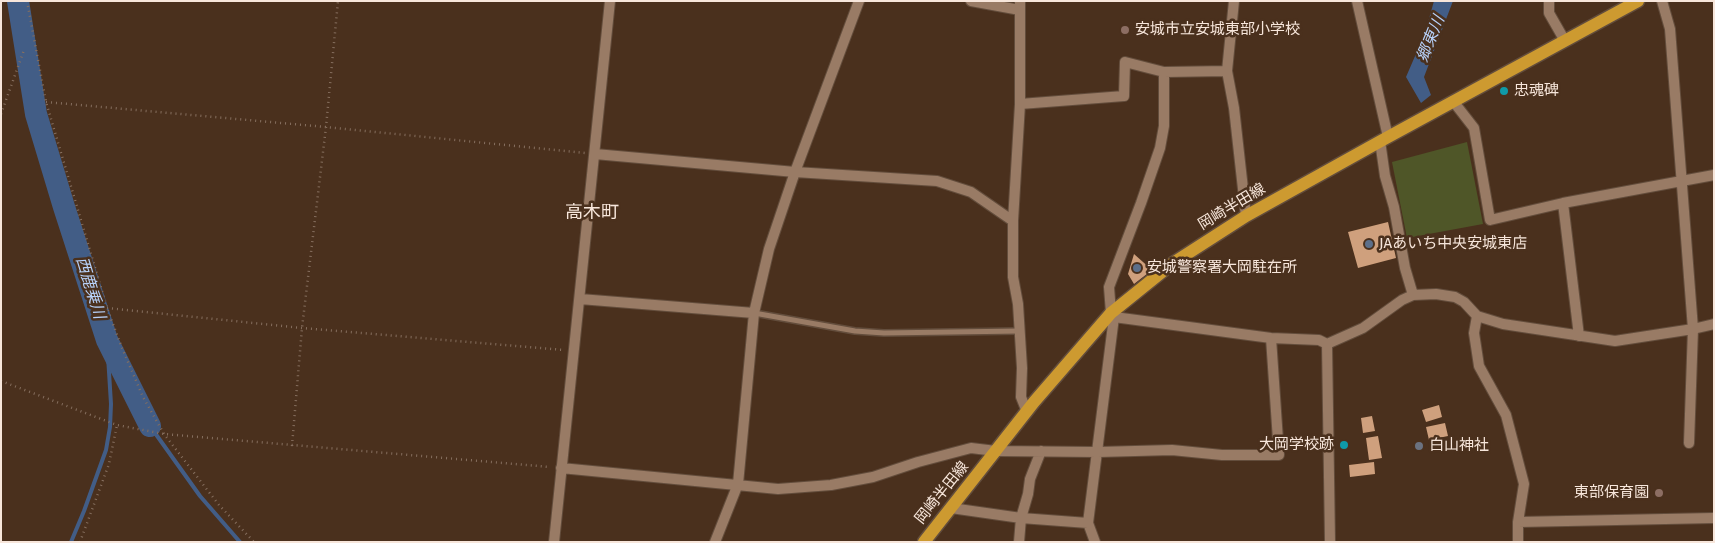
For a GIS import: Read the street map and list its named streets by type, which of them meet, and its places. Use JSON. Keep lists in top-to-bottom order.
{
  "streets": {
    "main road": ["岡崎半田線"]
  },
  "districts": ["高木町"],
  "water": ["郷東川", "西鹿乗川"],
  "places": [
    "安城市立安城東部小学校",
    "忠魂碑",
    "JAあいち中央安城東店",
    "安城警察署大岡駐在所",
    "大岡学校跡",
    "白山神社",
    "東部保育園"
  ]
}
